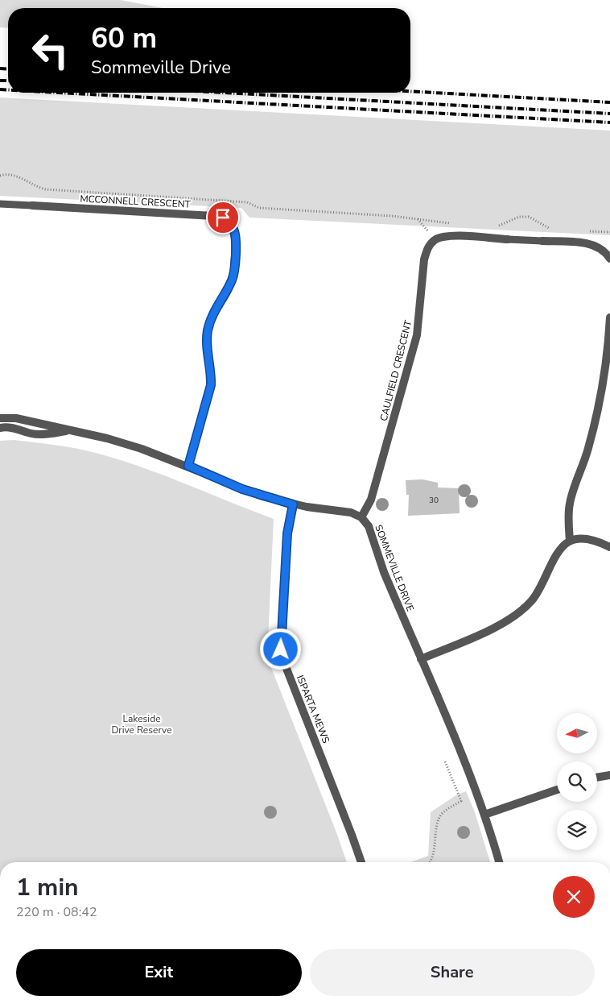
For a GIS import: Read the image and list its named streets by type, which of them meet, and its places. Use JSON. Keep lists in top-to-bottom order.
{
  "streets": {
    "street": [
      "MCCONNELL CRESCENT",
      "CAULFIELD CRESCENT",
      "SOMMEVILLE DRIVE",
      "ISPARTA MEWS"
    ]
  },
  "crossings": [
    ["CAULFIELD CRESCENT", "SOMMEVILLE DRIVE"]
  ],
  "parks": ["Lakeside Drive Reserve"],
  "house_numbers": ["30"],
  "north": "left",
  "page": {
    "turn": ["60 m", "Sommeville Drive"],
    "heading": ["1 min", "220 m · 08:42"],
    "buttons": ["Exit", "Share"]
  }
}
